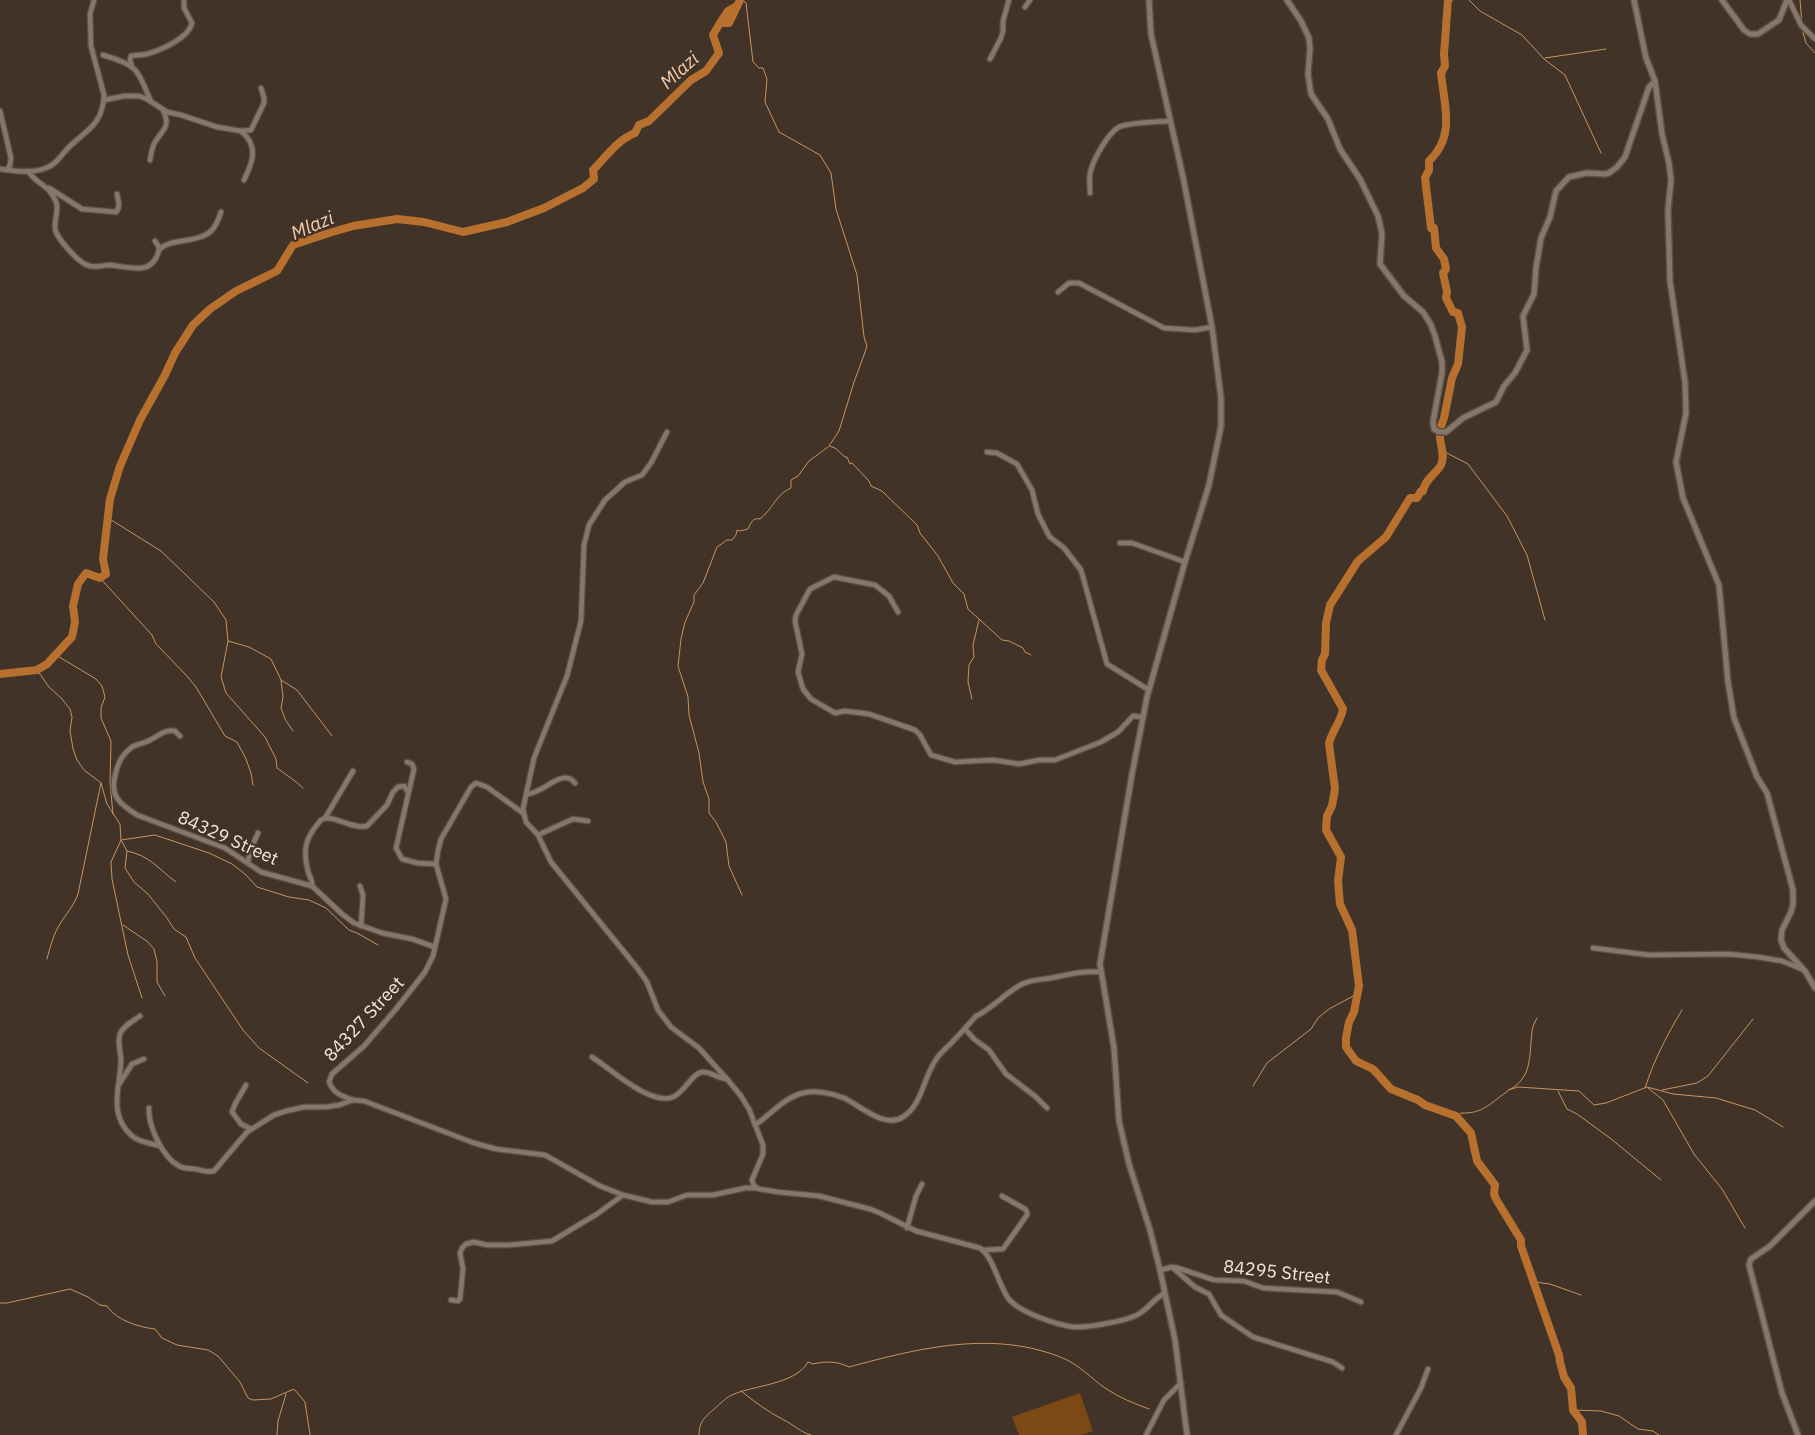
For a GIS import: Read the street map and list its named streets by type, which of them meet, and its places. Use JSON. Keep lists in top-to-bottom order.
{
  "streets": {
    "street": ["84329 Street", "84327 Street", "84295 Street"]
  },
  "crossings": [
    ["84329 Street", "84327 Street"]
  ],
  "water": ["Mlazi"]
}
